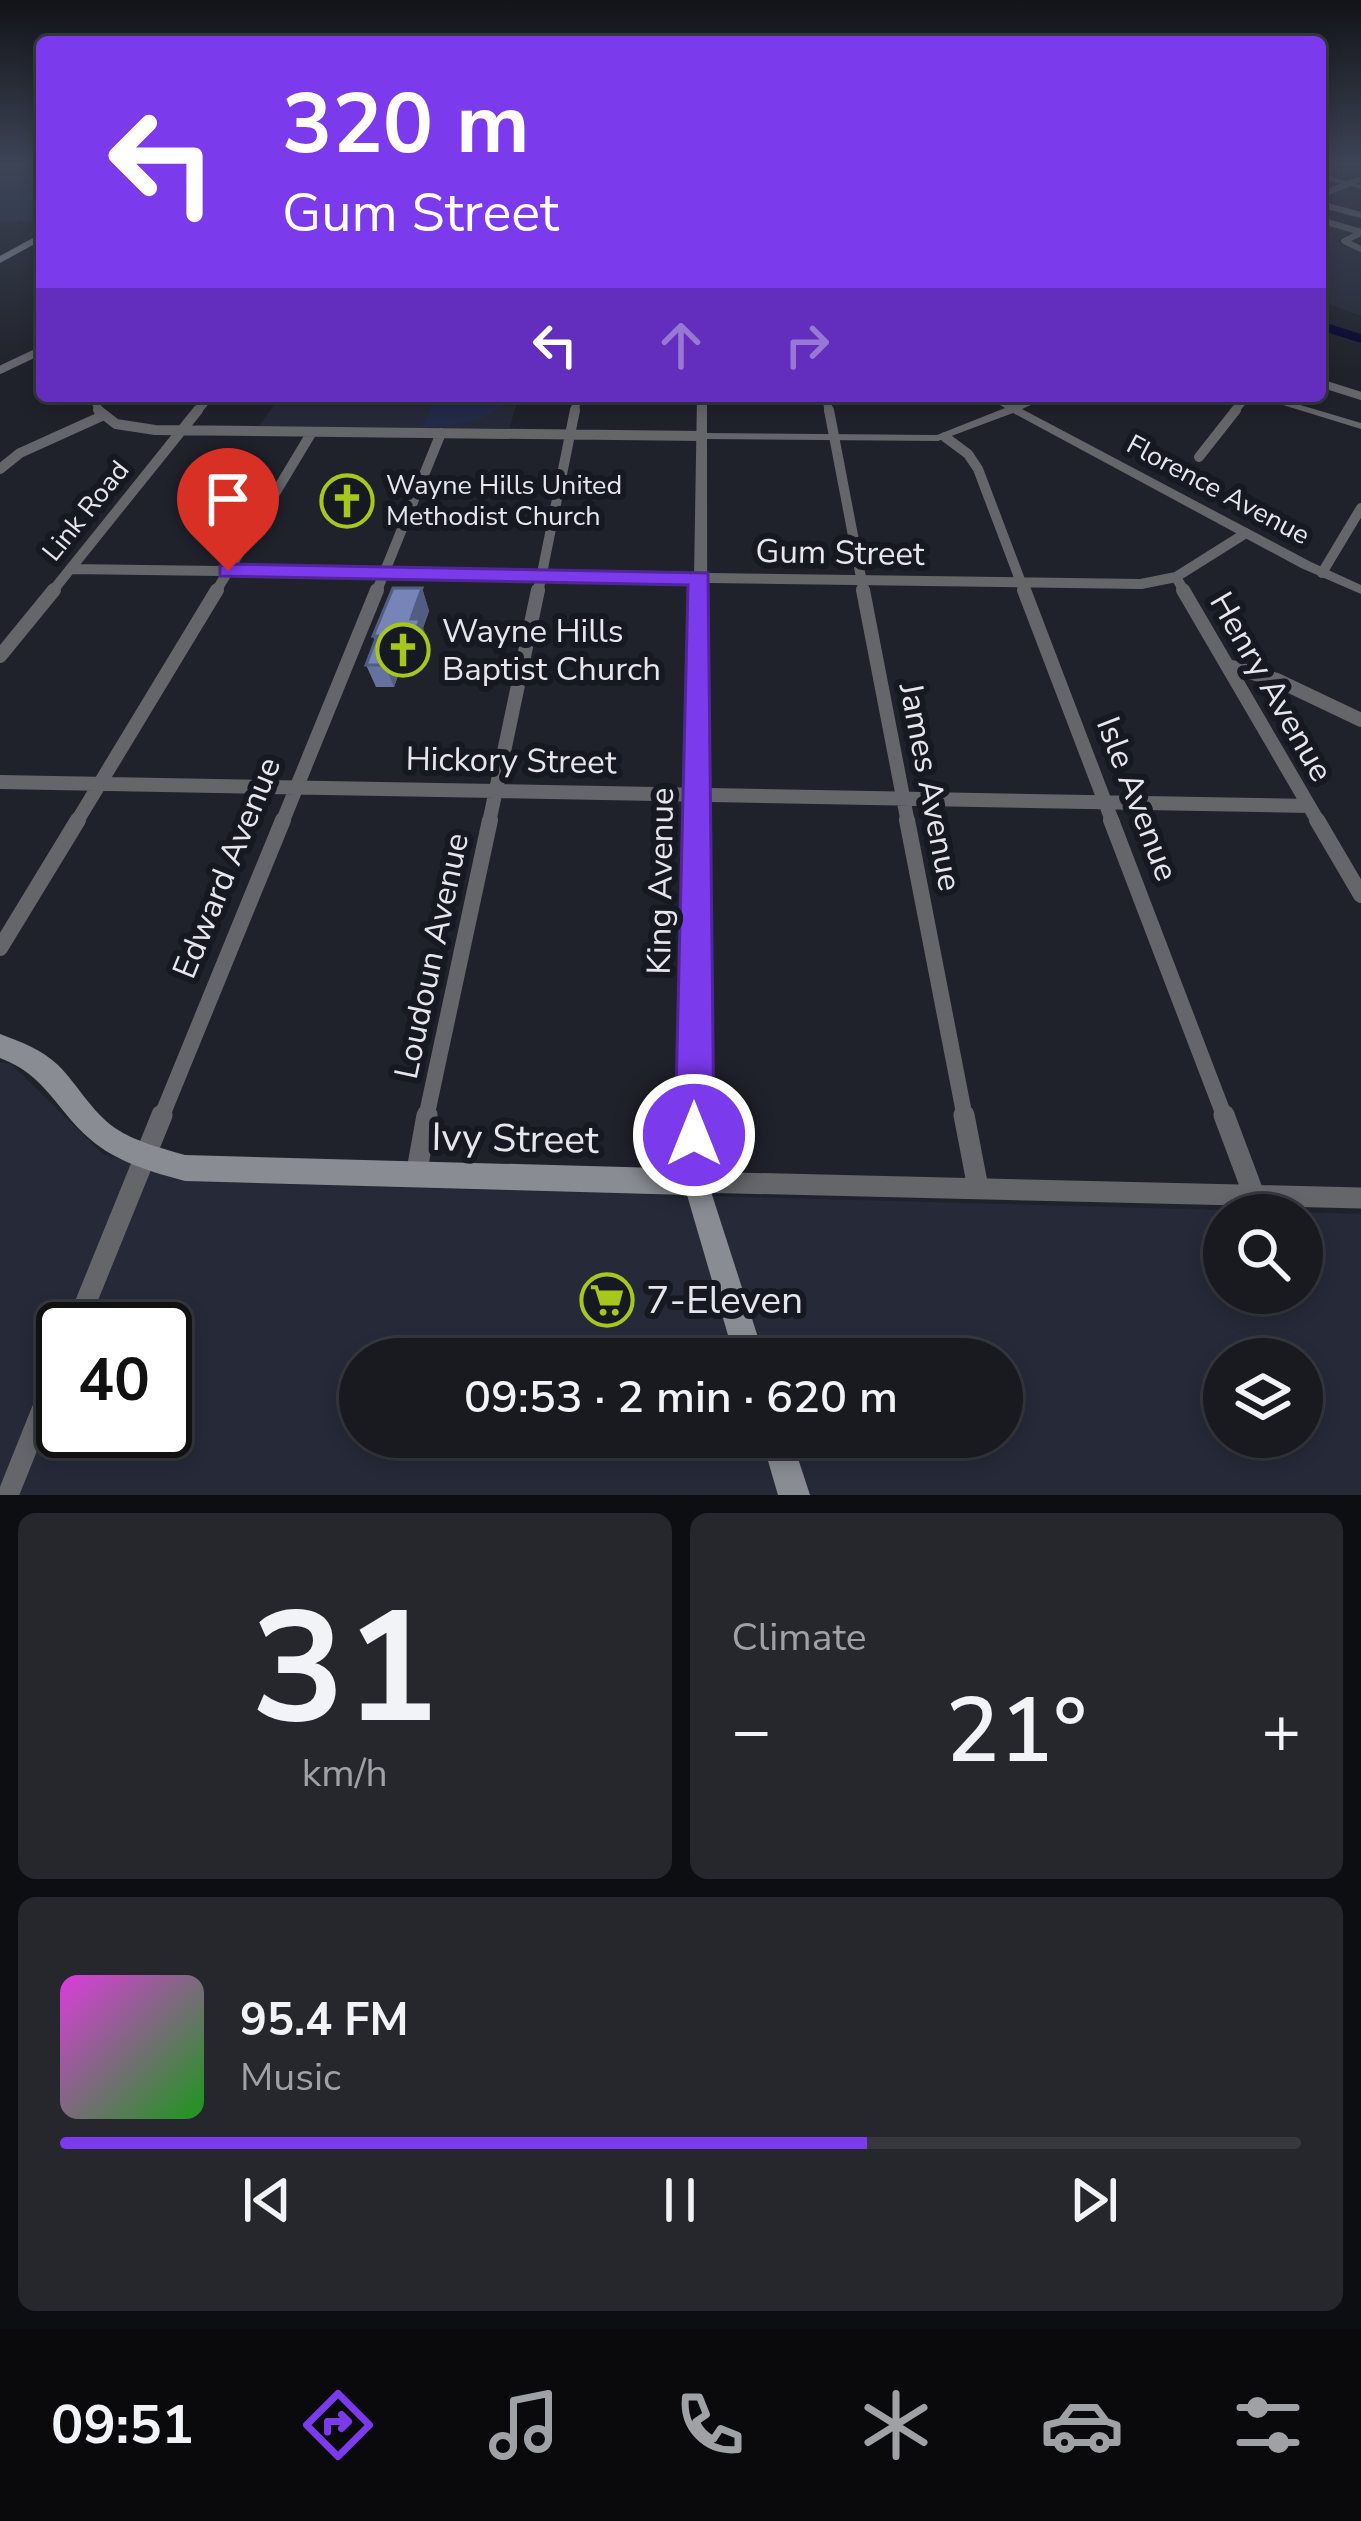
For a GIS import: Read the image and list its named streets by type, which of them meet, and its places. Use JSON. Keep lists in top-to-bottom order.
{
  "streets": {
    "main road": ["King Avenue", "Ivy Street"],
    "street": [
      "Florence Avenue",
      "Link Road",
      "Gum Street",
      "Henry Avenue",
      "Hickory Street",
      "James Avenue",
      "Isle Avenue",
      "Edward Avenue",
      "Loudoun Avenue"
    ]
  },
  "crossings": [
    ["Florence Avenue", "Henry Avenue"],
    ["Link Road", "Gum Street"],
    ["Gum Street", "Henry Avenue"],
    ["Gum Street", "James Avenue"],
    ["Gum Street", "Isle Avenue"],
    ["Gum Street", "Edward Avenue"],
    ["Gum Street", "King Avenue"],
    ["Gum Street", "Loudoun Avenue"],
    ["Henry Avenue", "Hickory Street"],
    ["Hickory Street", "James Avenue"],
    ["Hickory Street", "Isle Avenue"],
    ["Hickory Street", "Edward Avenue"],
    ["Hickory Street", "King Avenue"],
    ["Hickory Street", "Loudoun Avenue"],
    ["James Avenue", "Ivy Street"],
    ["Edward Avenue", "Ivy Street"],
    ["King Avenue", "Ivy Street"],
    ["Loudoun Avenue", "Ivy Street"]
  ],
  "places": {
    "church": ["Wayne Hills United Methodist Church", "Wayne Hills Baptist Church"],
    "supermarket": ["7-Eleven"]
  },
  "page": {
    "turn": ["320 m", "Gum Street"],
    "limit": "40",
    "trip": "09:53 · 2 min · 620 m",
    "tile": [
      ["31", "km/h"],
      "Climate"
    ],
    "heat": ["−", "21°", "+"],
    "song": ["95.4 FM", "Music"],
    "tabs": "09:51"
  }
}
